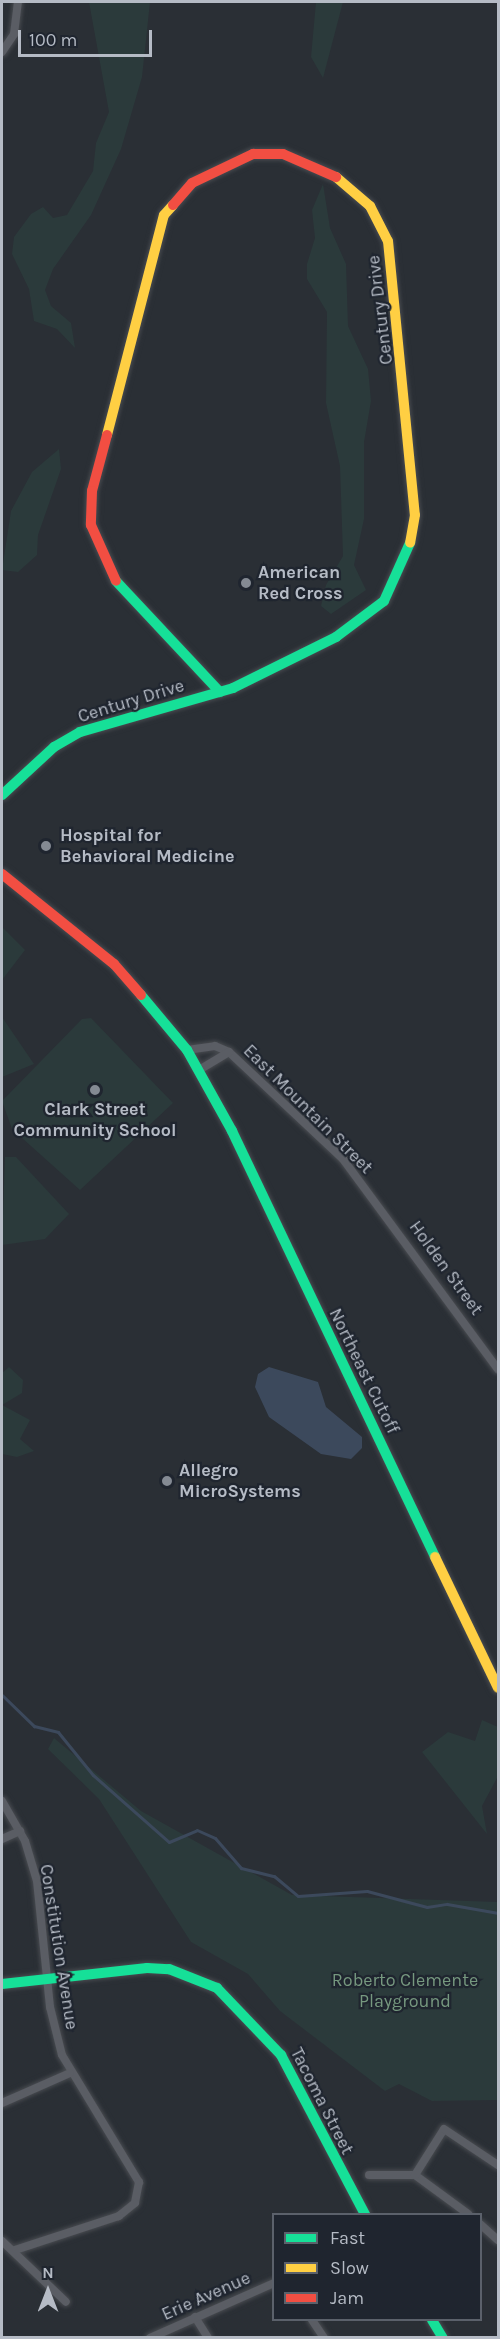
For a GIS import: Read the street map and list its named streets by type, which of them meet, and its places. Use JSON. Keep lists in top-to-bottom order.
{
  "streets": {
    "street": [
      "Century Drive",
      "East Mountain Street",
      "Holden Street",
      "Northeast Cutoff",
      "Constitution Avenue",
      "Tacoma Street",
      "Erie Avenue"
    ]
  },
  "crossings": [
    ["East Mountain Street", "Holden Street"],
    ["East Mountain Street", "Northeast Cutoff"],
    ["Constitution Avenue", "Tacoma Street"]
  ],
  "parks": ["Roberto Clemente Playground"],
  "places": [
    "American Red Cross",
    "Hospital for Behavioral Medicine",
    "Clark Street Community School",
    "Allegro MicroSystems"
  ],
  "legend": ["Fast", "Slow", "Jam"],
  "scale_bar": "100 m",
  "north": "top"
}
